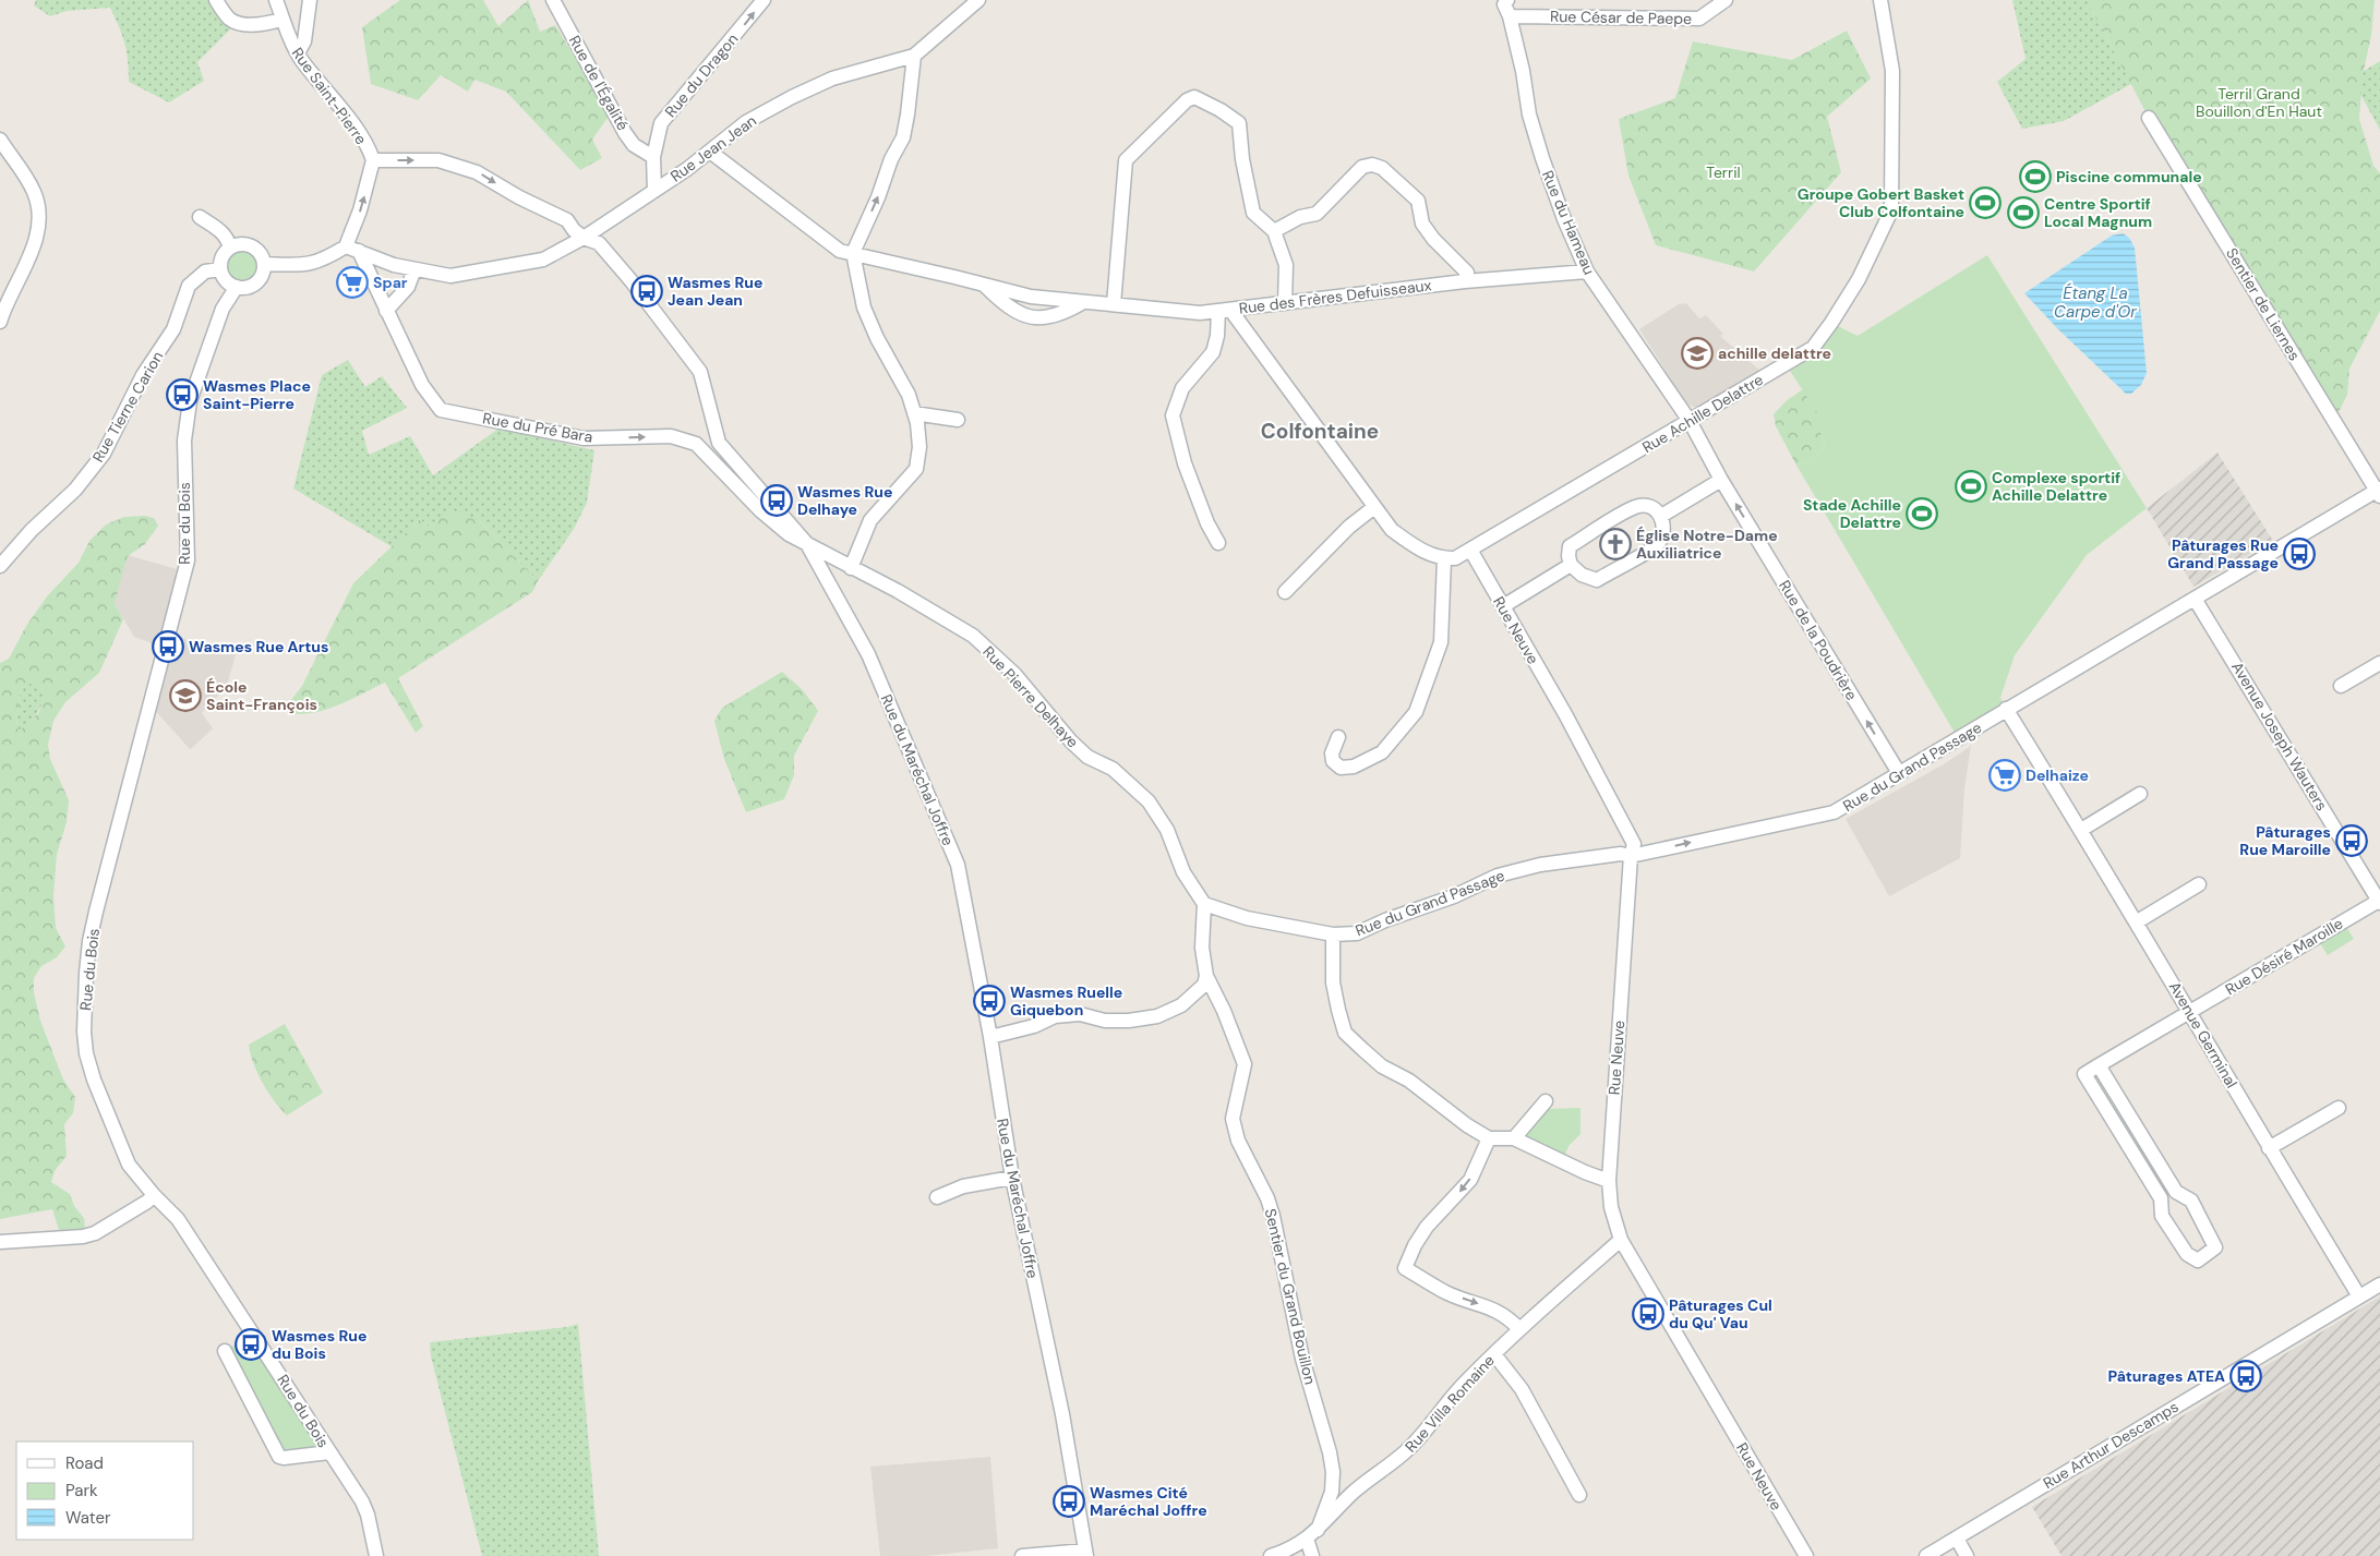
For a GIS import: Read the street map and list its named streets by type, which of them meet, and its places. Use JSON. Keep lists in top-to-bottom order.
{
  "streets": {
    "street": [
      "Rue César de Paepe",
      "Rue du Dragon",
      "Rue de l'Égalité",
      "Rue Saint-Pierre",
      "Rue Jean Jean",
      "Rue du Hameau",
      "Rue des Frères Defuisseaux",
      "Sentier de Liernes",
      "Rue Tierne Carion",
      "Rue Achille Delattre",
      "Rue du Pré Bara",
      "Rue du Bois",
      "Rue Neuve",
      "Rue de la Poudrière",
      "Rue Pierre Delhaye",
      "Avenue Joseph Wauters",
      "Rue du Grand Passage",
      "Rue du Maréchal Joffre",
      "Rue Désiré Maroille",
      "Avenue Germinal",
      "Sentier du Grand Bouillon",
      "Rue Villa Romaine",
      "Rue Arthur Descamps"
    ]
  },
  "crossings": [
    ["Rue César de Paepe", "Rue du Hameau"],
    ["Rue du Dragon", "Rue de l'Égalité"],
    ["Rue du Dragon", "Rue Jean Jean"],
    ["Rue Saint-Pierre", "Rue du Maréchal Joffre"],
    ["Rue Jean Jean", "Rue des Frères Defuisseaux"],
    ["Rue Jean Jean", "Rue du Pré Bara"],
    ["Rue Jean Jean", "Rue du Maréchal Joffre"],
    ["Rue du Hameau", "Rue des Frères Defuisseaux"],
    ["Rue du Hameau", "Rue Achille Delattre"],
    ["Rue du Hameau", "Rue de la Poudrière"],
    ["Sentier de Liernes", "Rue du Grand Passage"],
    ["Rue Tierne Carion", "Rue du Bois"],
    ["Rue Achille Delattre", "Rue Neuve"],
    ["Rue Achille Delattre", "Rue de la Poudrière"],
    ["Rue du Pré Bara", "Rue Pierre Delhaye"],
    ["Rue du Pré Bara", "Rue du Maréchal Joffre"],
    ["Rue Neuve", "Rue du Grand Passage"],
    ["Rue Neuve", "Rue Villa Romaine"],
    ["Rue de la Poudrière", "Rue du Grand Passage"],
    ["Rue Pierre Delhaye", "Rue du Grand Passage"],
    ["Rue Pierre Delhaye", "Rue du Maréchal Joffre"],
    ["Rue Pierre Delhaye", "Sentier du Grand Bouillon"],
    ["Avenue Joseph Wauters", "Rue du Grand Passage"],
    ["Avenue Joseph Wauters", "Rue Désiré Maroille"],
    ["Rue du Grand Passage", "Avenue Germinal"],
    ["Rue du Grand Passage", "Sentier du Grand Bouillon"],
    ["Rue Désiré Maroille", "Avenue Germinal"],
    ["Avenue Germinal", "Rue Arthur Descamps"],
    ["Sentier du Grand Bouillon", "Rue Villa Romaine"]
  ],
  "one_way": ["Rue du Dragon", "Rue du Pré Bara", "Rue de la Poudrière"],
  "districts": ["Colfontaine"],
  "water": ["Étang La Carpe d'Or"],
  "parks": ["Terril Grand Bouillon d'En Haut", "Terril"],
  "places": {
    "sports": [
      "Piscine communale",
      "Groupe Gobert Basket Club Colfontaine",
      "Centre Sportif Local Magnum",
      "Complexe sportif Achille Delattre",
      "Stade Achille Delattre"
    ],
    "supermarket": ["Spar", "Delhaize"],
    "bus stop": [
      "Wasmes Rue Jean Jean",
      "Wasmes Place Saint-Pierre",
      "Wasmes Rue Delhaye",
      "Pâturages Rue Grand Passage",
      "Wasmes Rue Artus",
      "Pâturages Rue Maroille",
      "Wasmes Ruelle Giquebon",
      "Pâturages Cul du Qu' Vau",
      "Wasmes Rue du Bois",
      "Pâturages ATEA",
      "Wasmes Cité Maréchal Joffre"
    ],
    "school or university": ["achille delattre", "École Saint-François"],
    "church": ["Église Notre-Dame Auxiliatrice"]
  },
  "legend": ["Road", "Park", "Water"]
}
